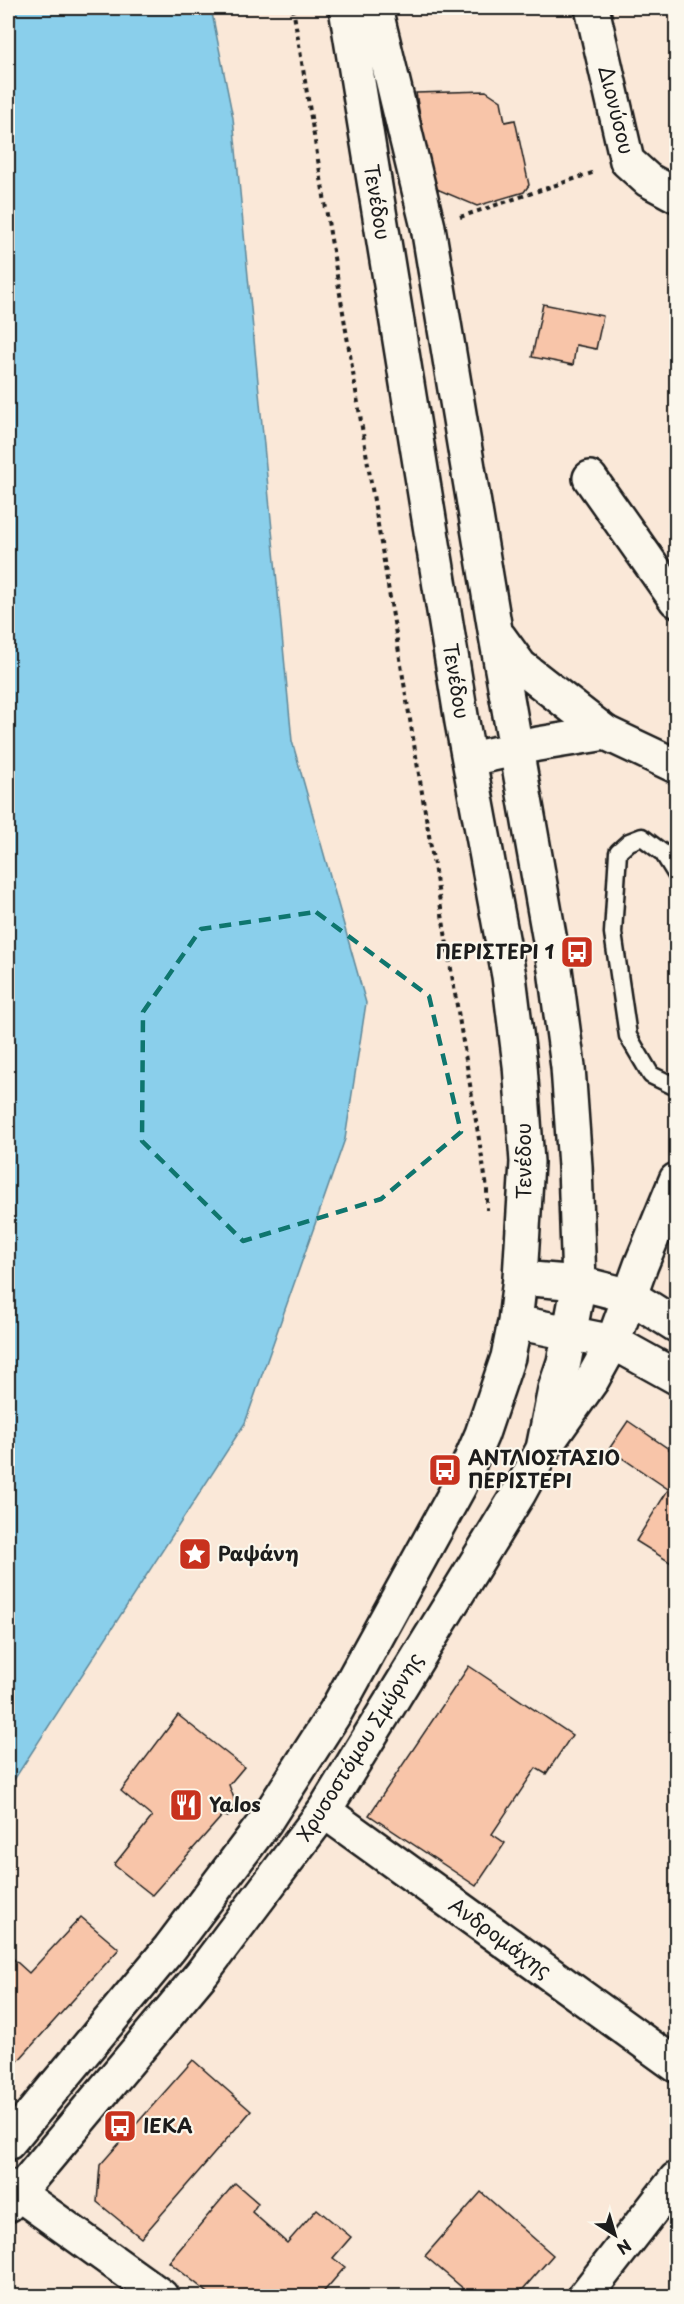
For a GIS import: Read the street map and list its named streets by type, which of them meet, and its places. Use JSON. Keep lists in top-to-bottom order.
{
  "streets": {
    "main road": [
      "Διονύσου",
      "Τενέδου",
      "Χρυσοστόμου Σμύρνης",
      "Ανδρομάχης"
    ]
  },
  "crossings": [
    ["Τενέδου", "Χρυσοστόμου Σμύρνης"],
    ["Χρυσοστόμου Σμύρνης", "Ανδρομάχης"]
  ],
  "places": {
    "bus stop": ["ΠΕΡΙΣΤΕΡΙ 1", "ΑΝΤΛΙΟΣΤΑΣΙΟ ΠΕΡΙΣΤΕΡΙ", "ΙΕΚΑ"],
    "place": ["Ραψάνη"],
    "restaurant": ["Yalos"]
  },
  "north": "bottom right"
}
